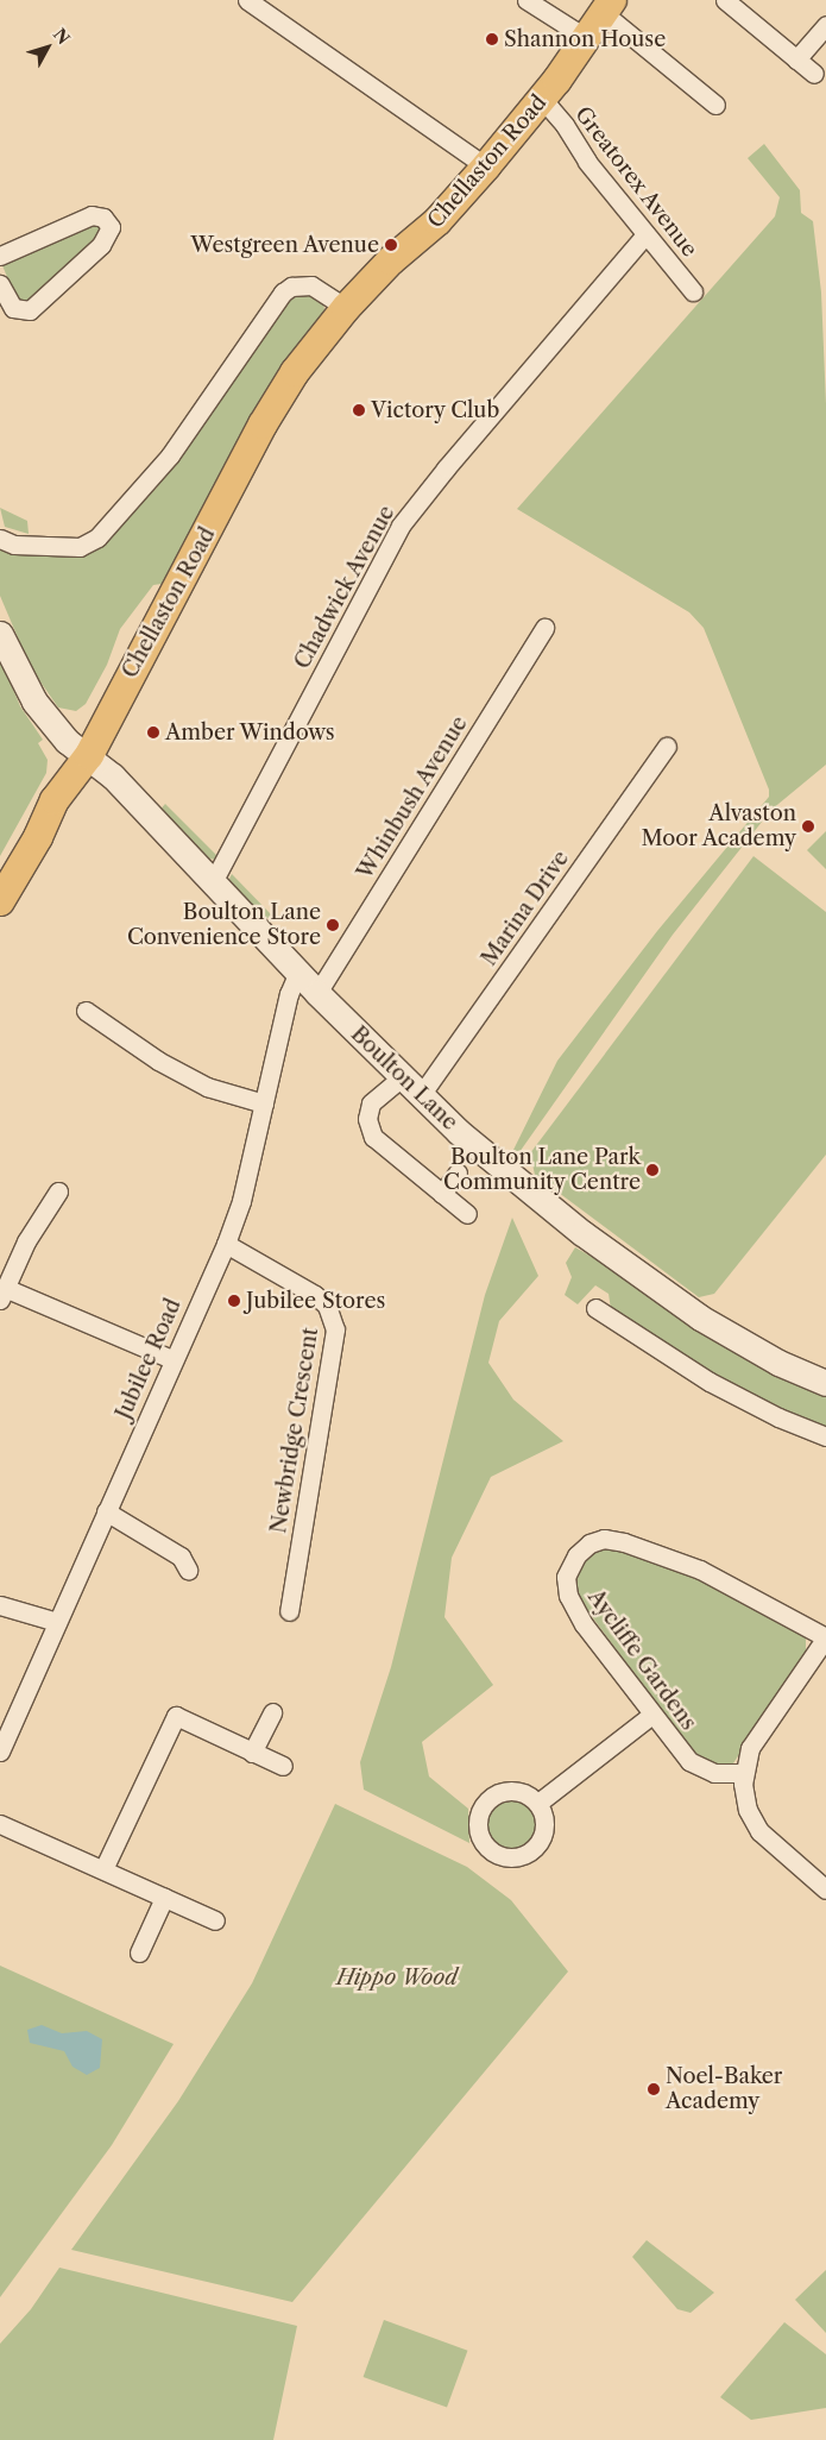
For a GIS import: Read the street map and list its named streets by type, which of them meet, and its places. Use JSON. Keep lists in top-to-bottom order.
{
  "streets": {
    "main road": ["Chellaston Road"],
    "street": [
      "Greatorex Avenue",
      "Chadwick Avenue",
      "Whinbush Avenue",
      "Marina Drive",
      "Boulton Lane",
      "Jubilee Road",
      "Newbridge Crescent",
      "Aycliffe Gardens"
    ]
  },
  "crossings": [
    ["Chellaston Road", "Greatorex Avenue"],
    ["Chellaston Road", "Boulton Lane"],
    ["Greatorex Avenue", "Chadwick Avenue"],
    ["Chadwick Avenue", "Boulton Lane"],
    ["Whinbush Avenue", "Boulton Lane"],
    ["Marina Drive", "Boulton Lane"],
    ["Boulton Lane", "Jubilee Road"],
    ["Jubilee Road", "Newbridge Crescent"]
  ],
  "parks": ["Hippo Wood"],
  "places": [
    "Shannon House",
    "Westgreen Avenue",
    "Victory Club",
    "Amber Windows",
    "Alvaston Moor Academy",
    "Boulton Lane Convenience Store",
    "Boulton Lane Park Community Centre",
    "Jubilee Stores",
    "Noel-Baker Academy"
  ],
  "north": "top right"
}
